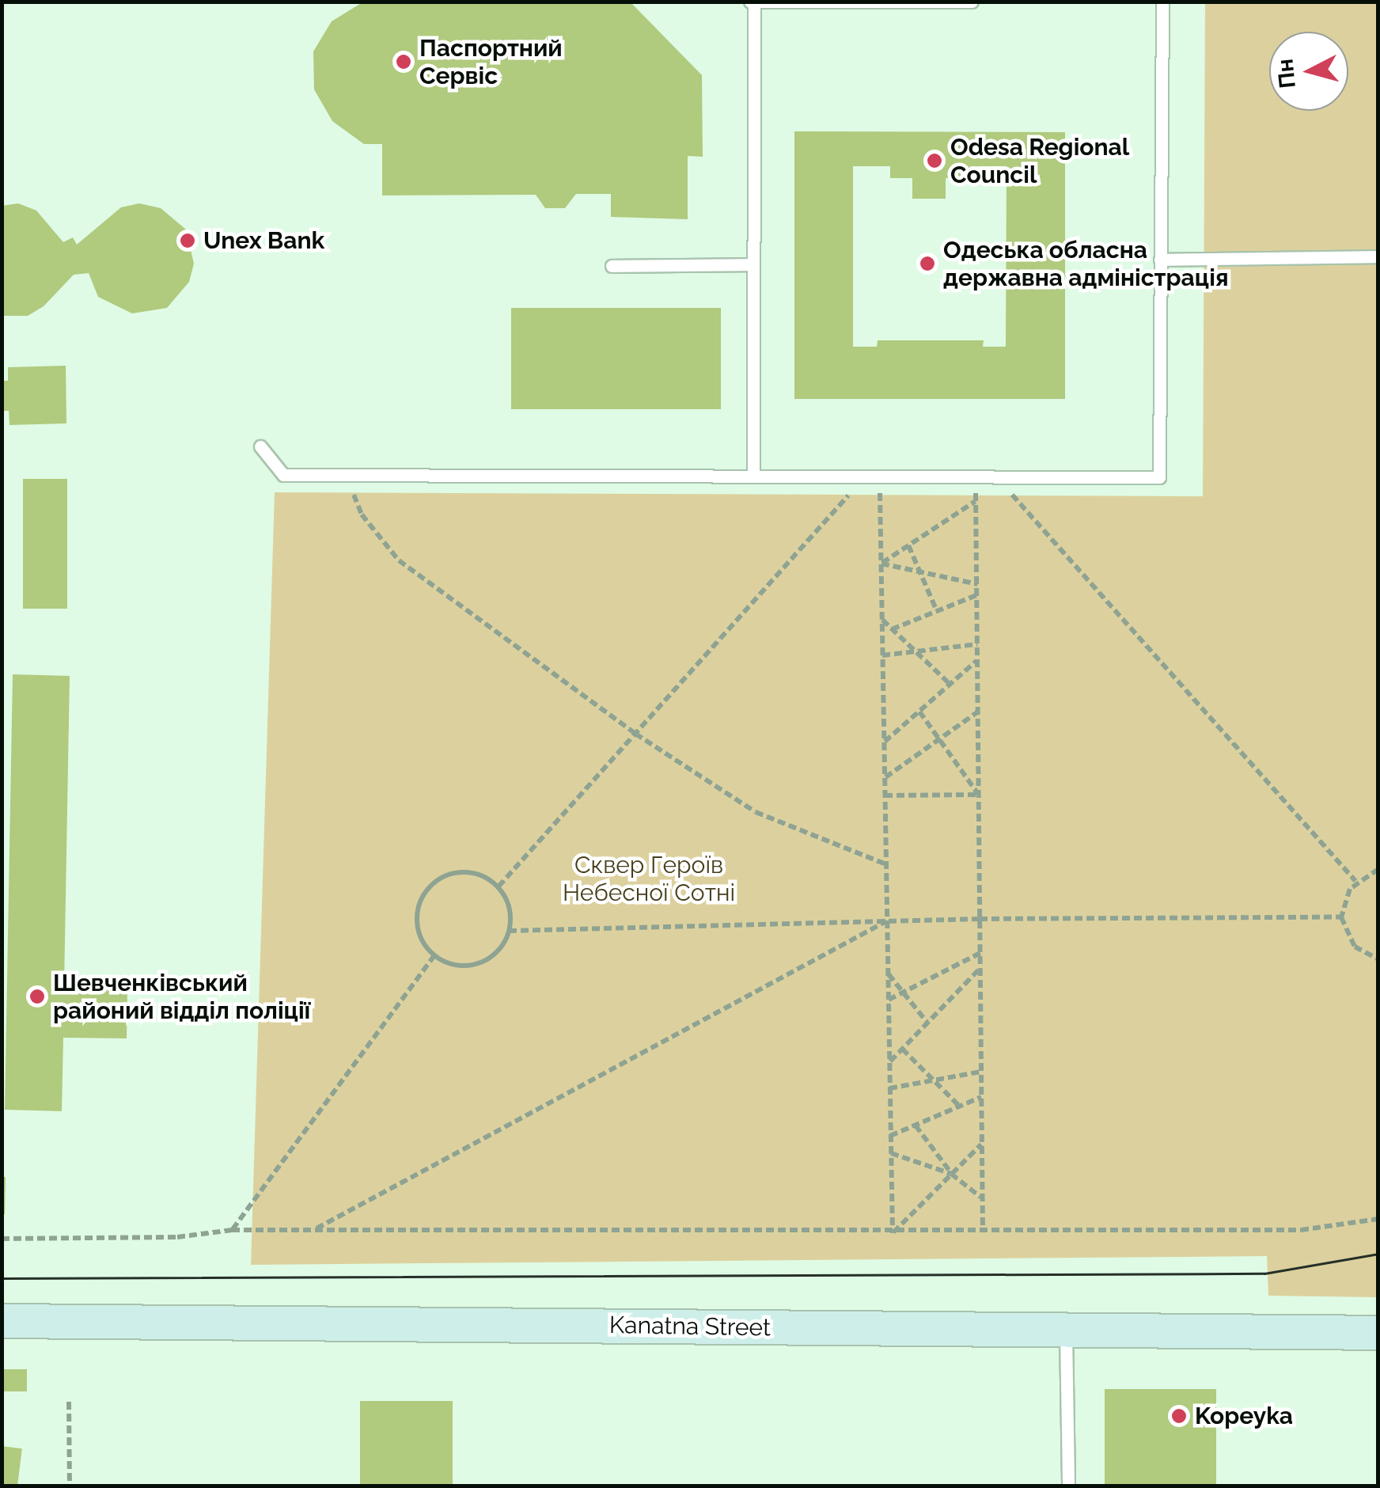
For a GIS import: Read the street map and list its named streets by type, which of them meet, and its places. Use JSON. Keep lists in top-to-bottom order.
{
  "streets": {
    "main road": ["Kanatna Street"]
  },
  "parks": ["Сквер Героїв Небесної Сотні"],
  "places": [
    "Паспортний Сервіс",
    "Odesa Regional Council",
    "Unex Bank",
    "Одеська обласна державна адміністрація",
    "Шевченківський районий відділ поліції",
    "Kopeyka"
  ],
  "north": "left"
}
